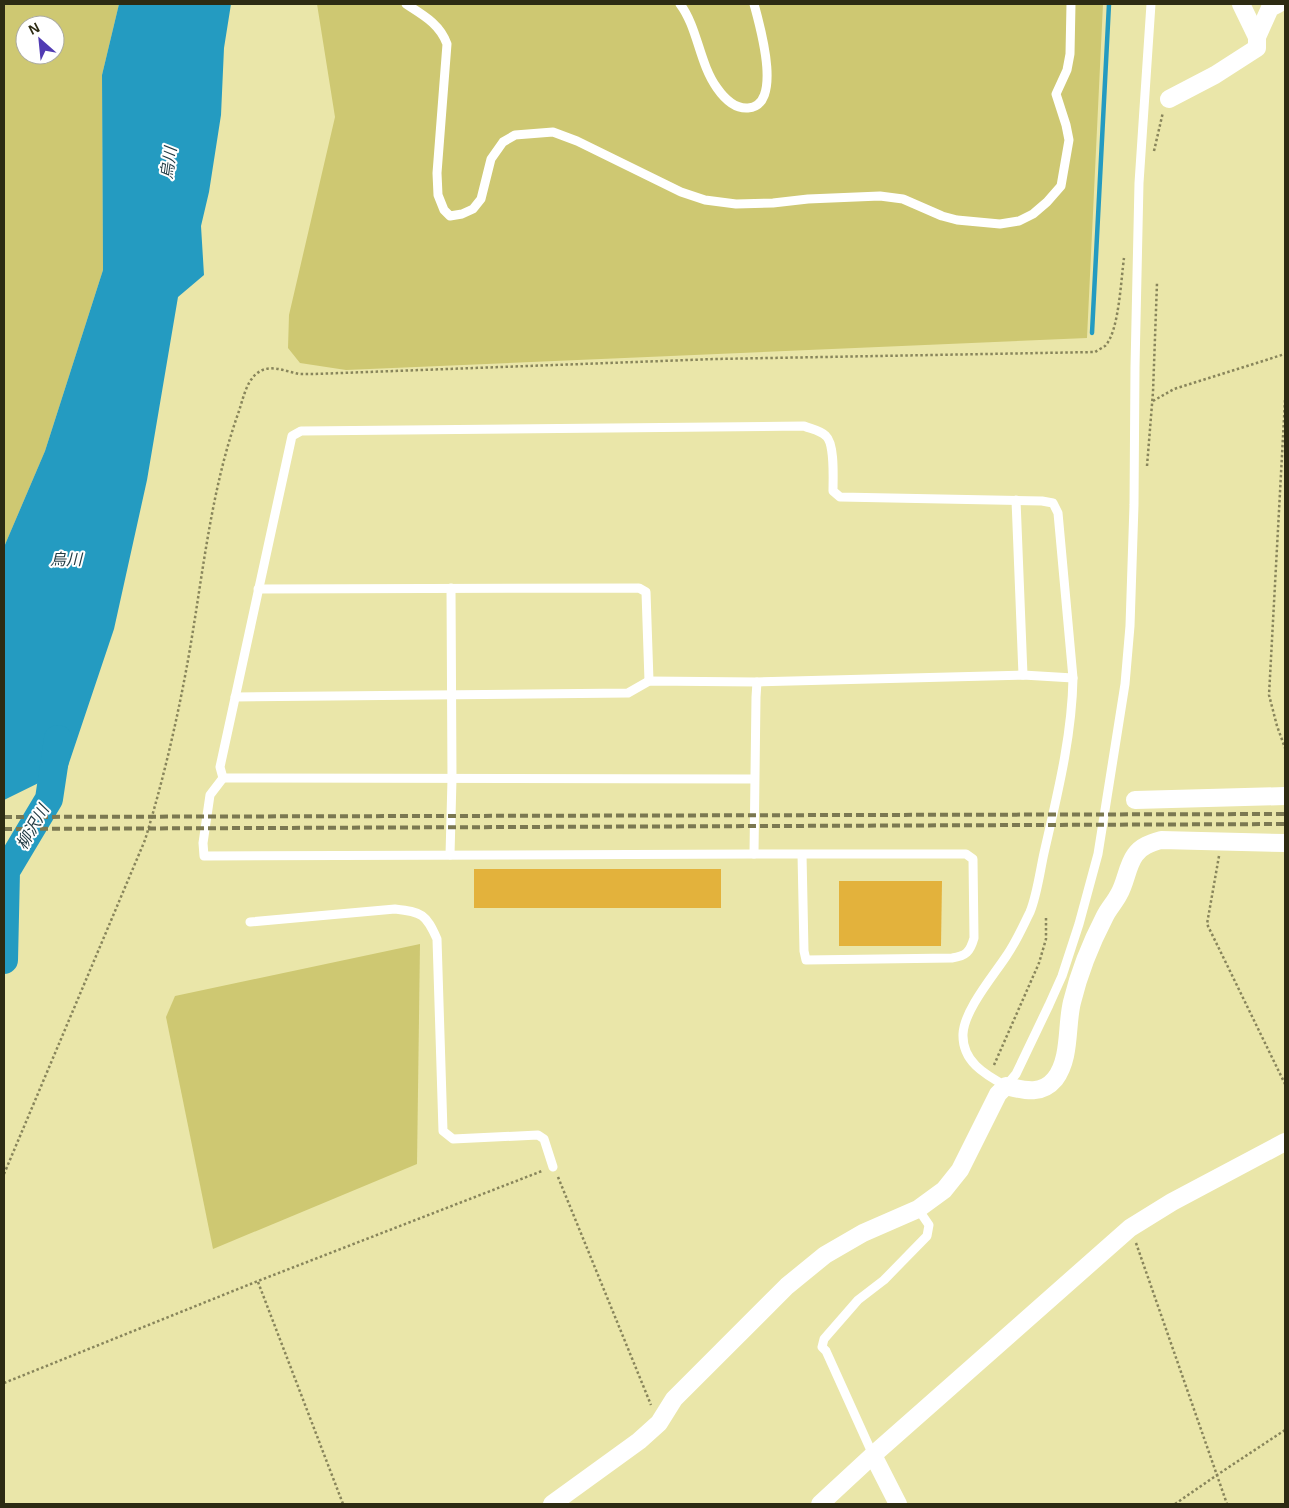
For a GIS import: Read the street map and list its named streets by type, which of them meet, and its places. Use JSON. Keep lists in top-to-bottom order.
{
  "water": ["烏川", "柳沢川"],
  "north": "top left"
}
